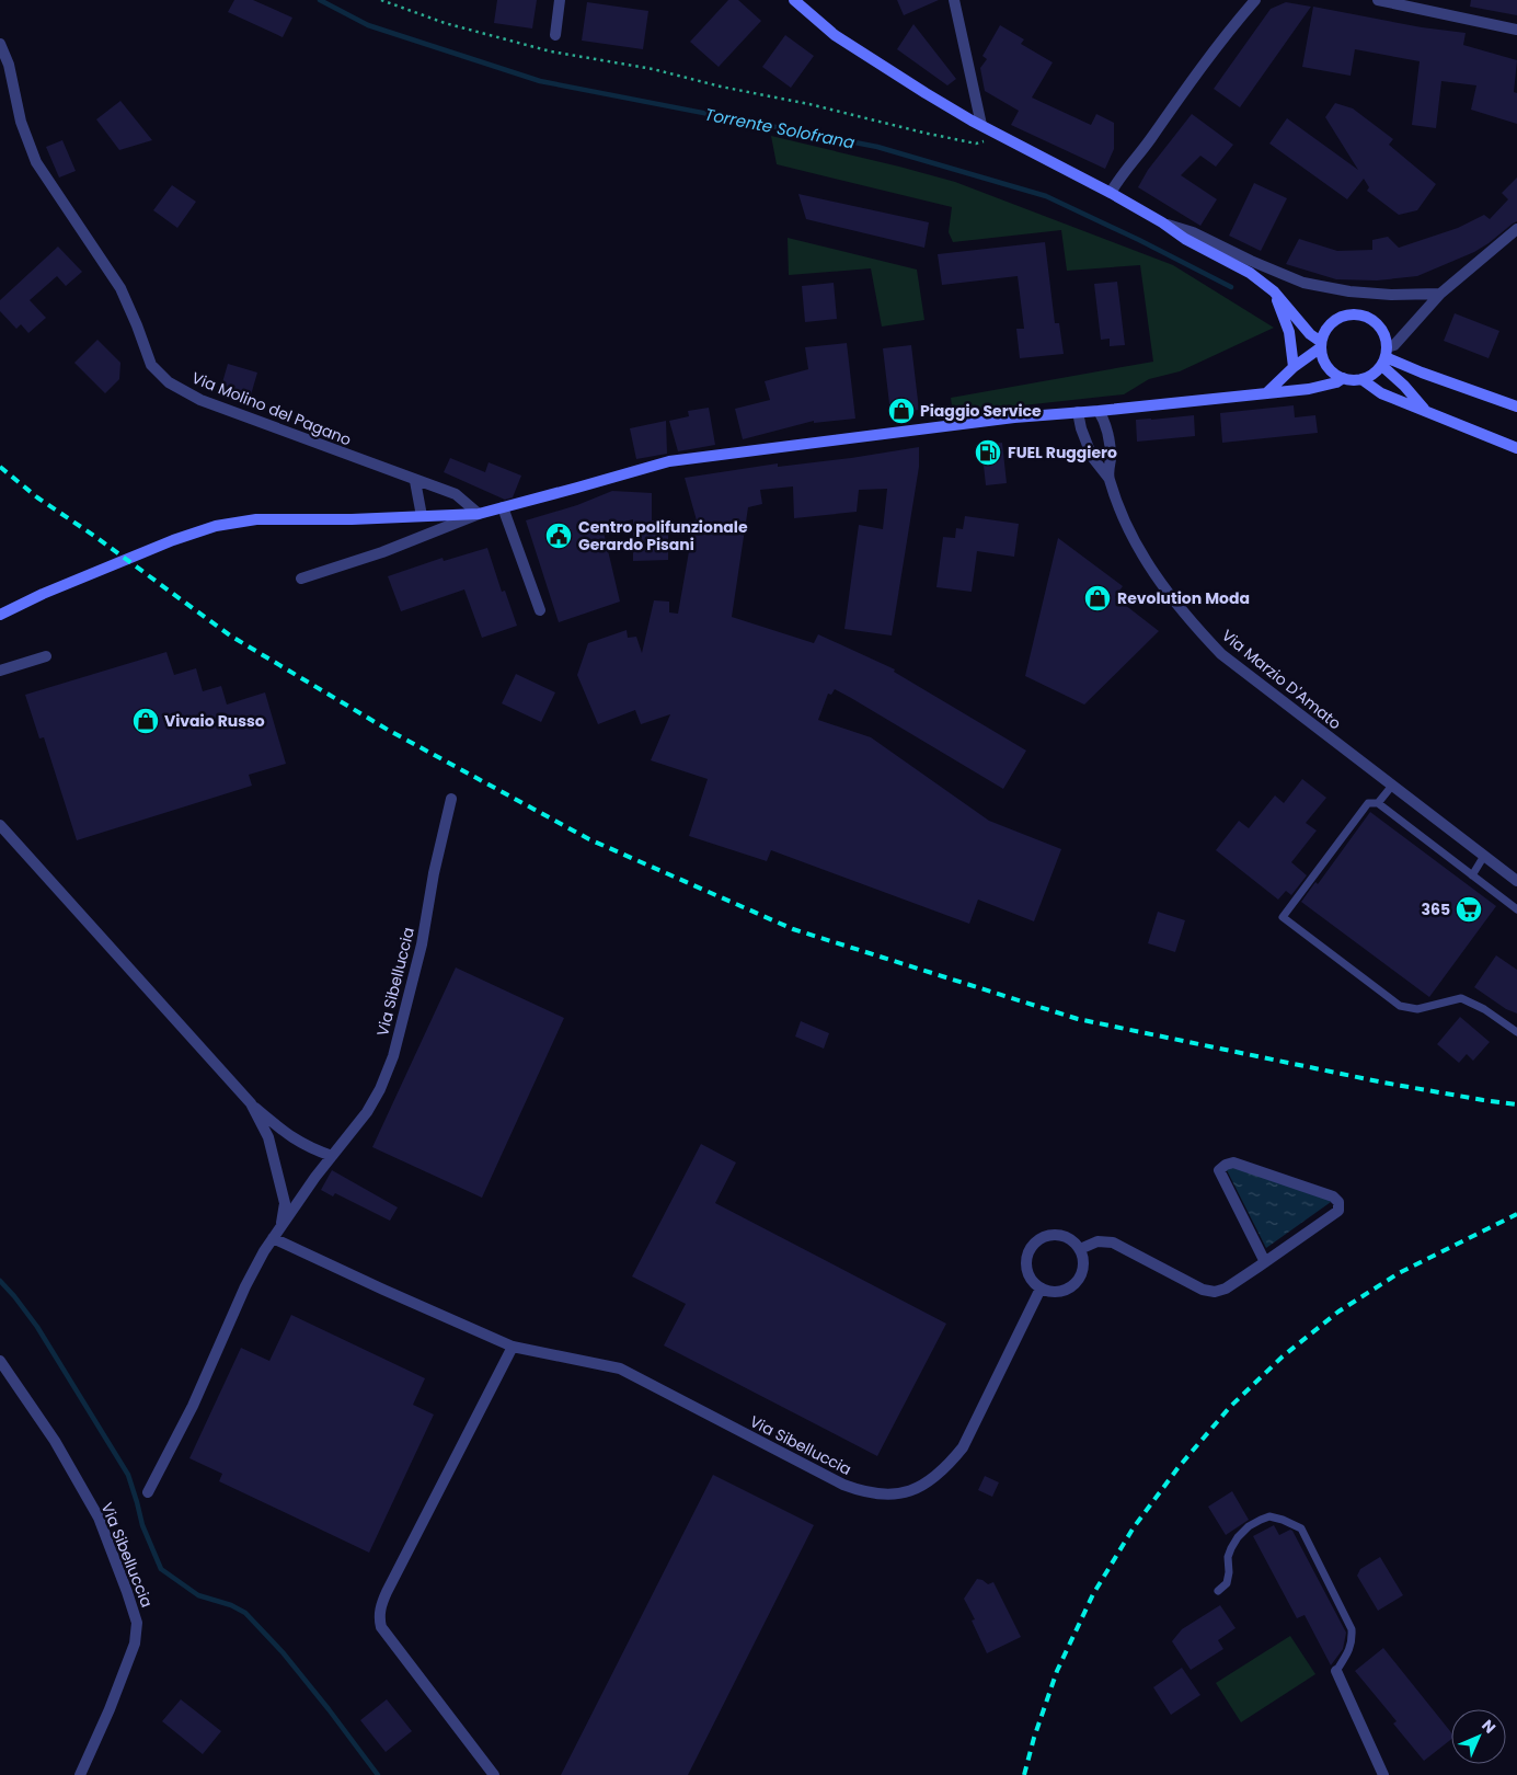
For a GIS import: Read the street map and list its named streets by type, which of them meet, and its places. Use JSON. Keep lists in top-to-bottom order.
{
  "streets": {
    "street": ["Via Molino del Pagano", "Via Marzio D'Amato", "Via Sibelluccia"]
  },
  "water": ["Torrente Solofrana"],
  "places": {
    "shop": ["Piaggio Service", "Revolution Moda", "Vivaio Russo"],
    "fuel station": ["FUEL Ruggiero"],
    "public building": ["Centro polifunzionale Gerardo Pisani"],
    "supermarket": ["365"]
  },
  "north": "top right"
}
